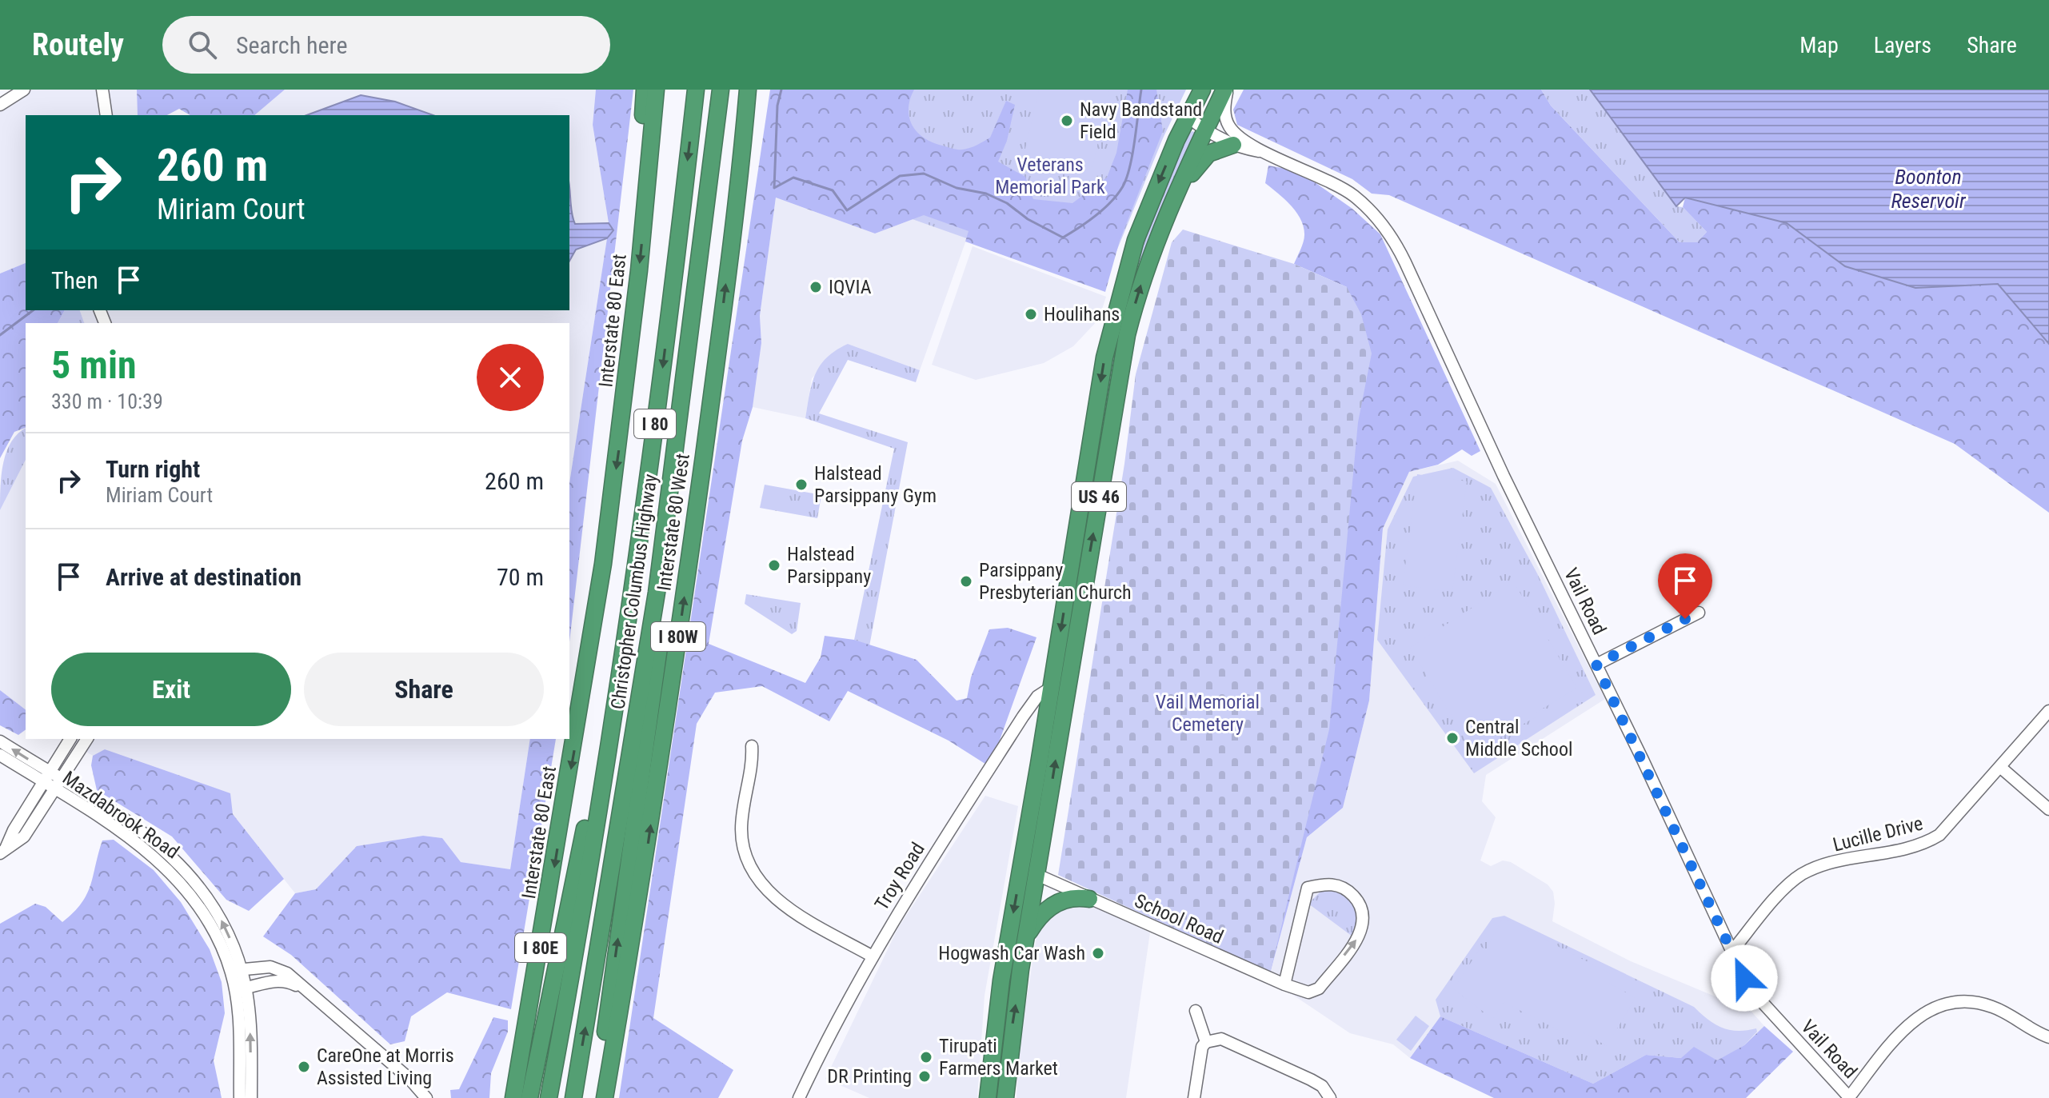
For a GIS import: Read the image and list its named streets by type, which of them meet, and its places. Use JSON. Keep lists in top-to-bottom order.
{
  "streets": {
    "highway": [
      "Interstate 80 East",
      "I 80",
      "US 46",
      "Interstate 80 West",
      "Christopher Columbus Highway",
      "I 80W",
      "I 80E"
    ],
    "street": [
      "Vail Road",
      "Mazdabrook Road",
      "Lucille Drive",
      "Troy Road",
      "School Road"
    ]
  },
  "crossings": [
    ["US 46", "Vail Road"],
    ["US 46", "Troy Road"],
    ["US 46", "School Road"],
    ["Vail Road", "Lucille Drive"]
  ],
  "water": ["Boonton Reservoir"],
  "parks": ["Veterans Memorial Park", "Vail Memorial Cemetery"],
  "places": [
    "Navy Bandstand Field",
    "IQVIA",
    "Houlihans",
    "Halstead Parsippany Gym",
    "Halstead Parsippany",
    "Parsippany Presbyterian Church",
    "Central Middle School",
    "Hogwash Car Wash",
    "Tirupati Farmers Market",
    "CareOne at Morris Assisted Living",
    "DR Printing"
  ],
  "page": {
    "header": "Routely",
    "search": "Search here",
    "nav": ["Map", "Layers", "Share"],
    "turn": ["260 m", "Miriam Court"],
    "then": "Then",
    "heading": ["5 min", "330 m · 10:39"],
    "list": [
      {
        "name": "Turn right",
        "note": "Miriam Court",
        "value": "260 m"
      },
      {
        "name": "Arrive at destination",
        "value": "70 m"
      }
    ],
    "buttons": ["Exit", "Share"]
  }
}
